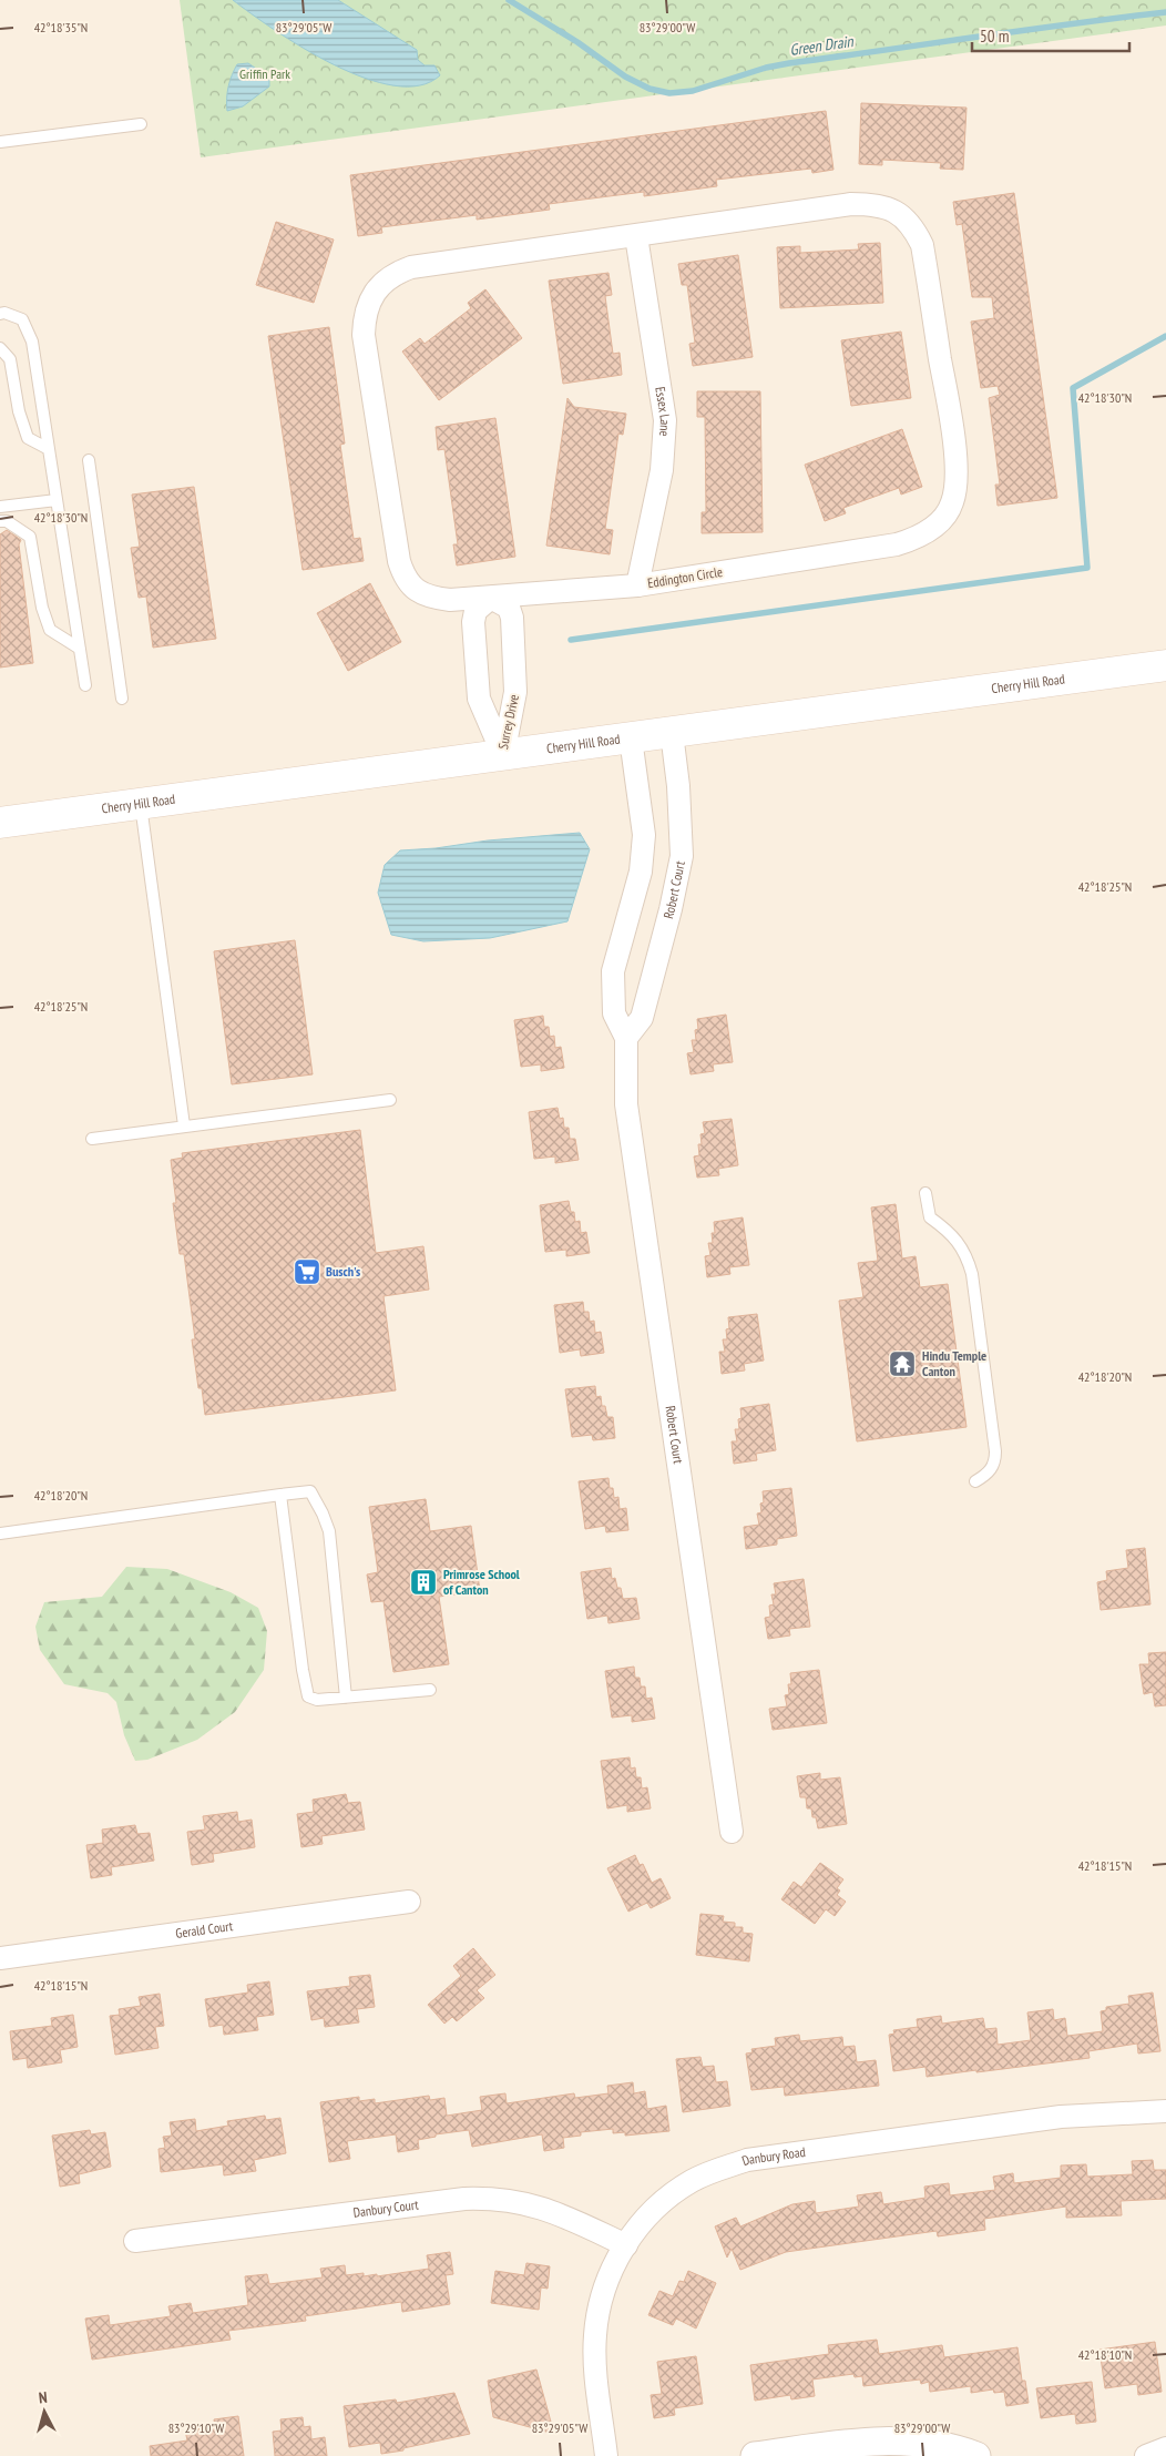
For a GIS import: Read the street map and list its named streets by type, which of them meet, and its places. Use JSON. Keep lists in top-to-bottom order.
{
  "streets": {
    "main road": ["Cherry Hill Road"],
    "street": [
      "Essex Lane",
      "Eddington Circle",
      "Surrey Drive",
      "Robert Court",
      "Gerald Court",
      "Danbury Road",
      "Danbury Court"
    ]
  },
  "crossings": [
    ["Essex Lane", "Eddington Circle"],
    ["Eddington Circle", "Surrey Drive"],
    ["Cherry Hill Road", "Surrey Drive"],
    ["Cherry Hill Road", "Robert Court"],
    ["Danbury Road", "Danbury Court"]
  ],
  "water": ["Green Drain"],
  "parks": ["Griffin Park"],
  "places": {
    "supermarket": ["Busch's"],
    "temple": ["Hindu Temple Canton"],
    "building": ["Primrose School of Canton"]
  },
  "scale_bar": "50 m",
  "north": "top",
  "coordinates": [
    "83°29'05\"W",
    "83°29'00\"W",
    "42°18'35\"N",
    "42°18'30\"N",
    "42°18'25\"N",
    "42°18'20\"N",
    "42°18'15\"N",
    "42°18'10\"N",
    "83°29'10\"W"
  ]
}
